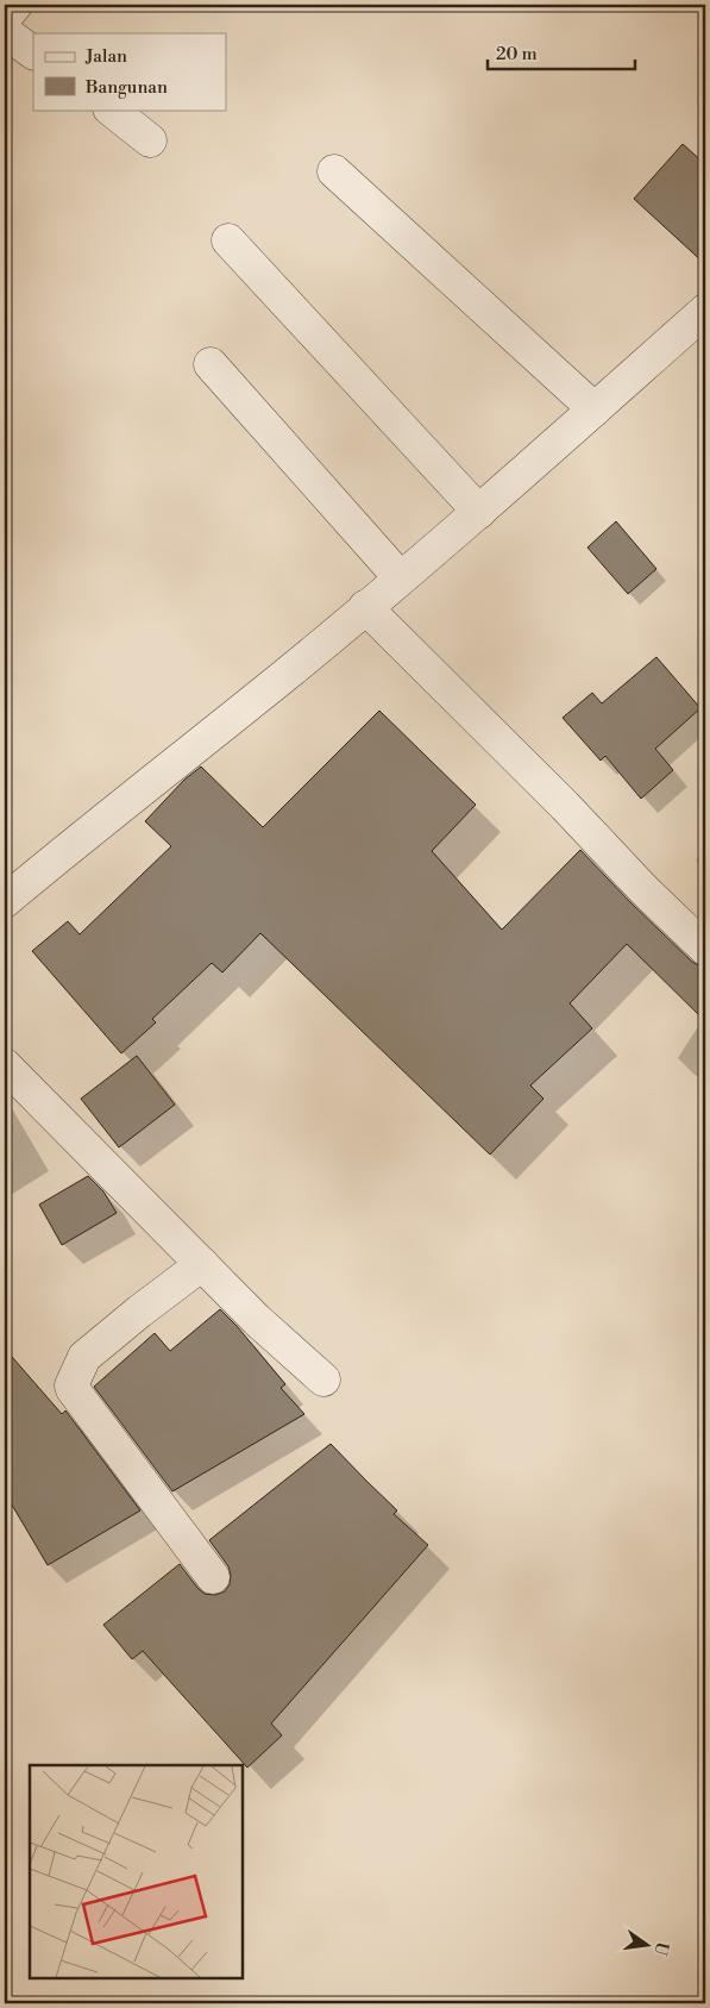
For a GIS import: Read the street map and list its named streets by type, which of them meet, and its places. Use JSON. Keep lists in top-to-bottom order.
{
  "legend": ["Jalan", "Bangunan"],
  "scale_bar": "20 m",
  "north": "right"
}
